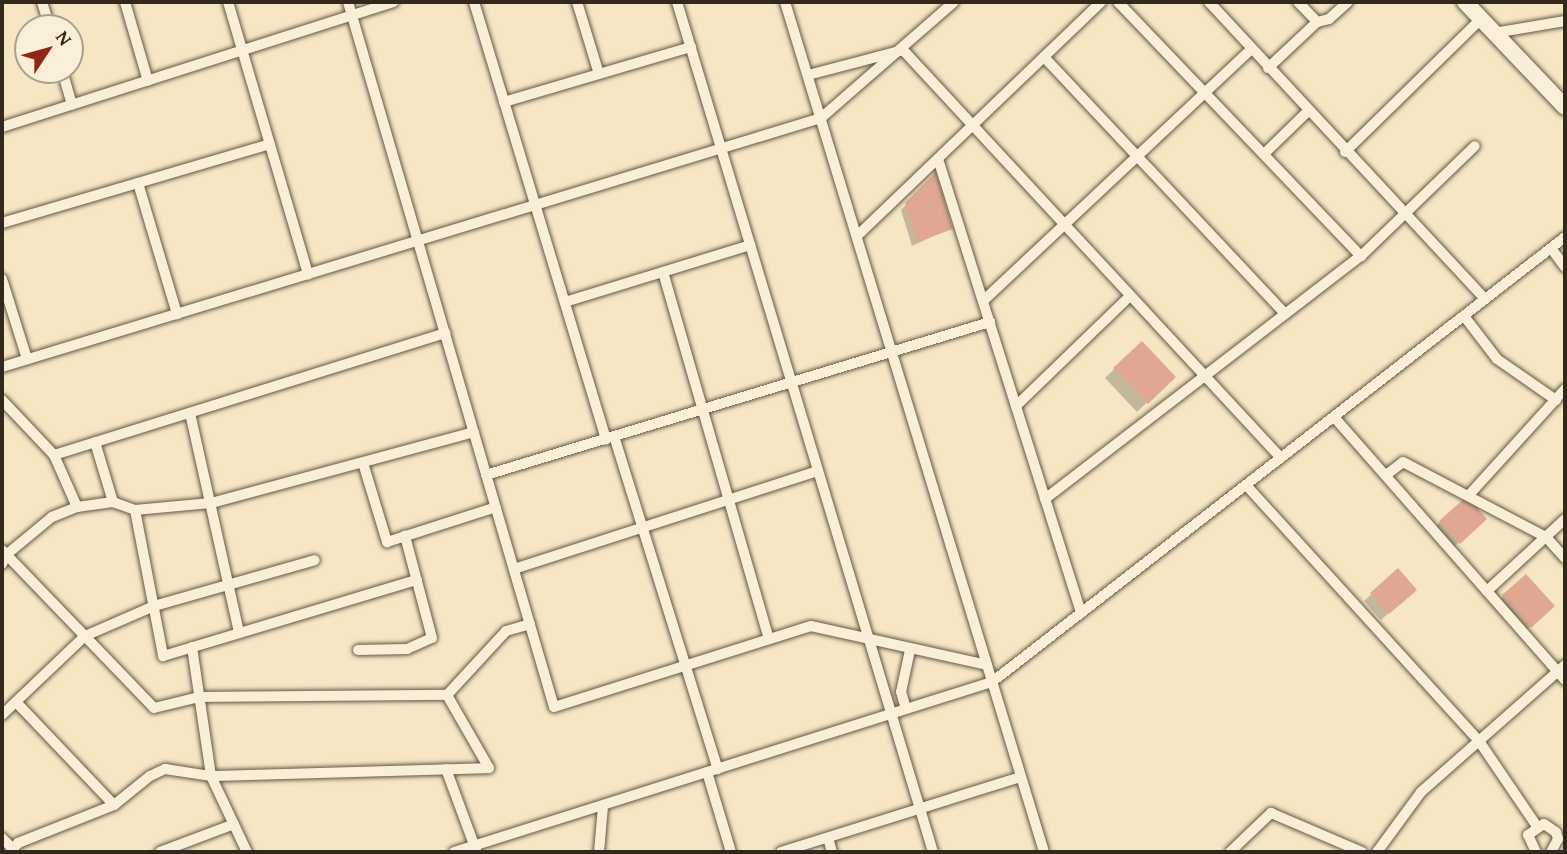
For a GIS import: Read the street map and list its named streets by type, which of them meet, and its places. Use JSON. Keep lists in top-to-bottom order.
{
  "north": "top right"
}
